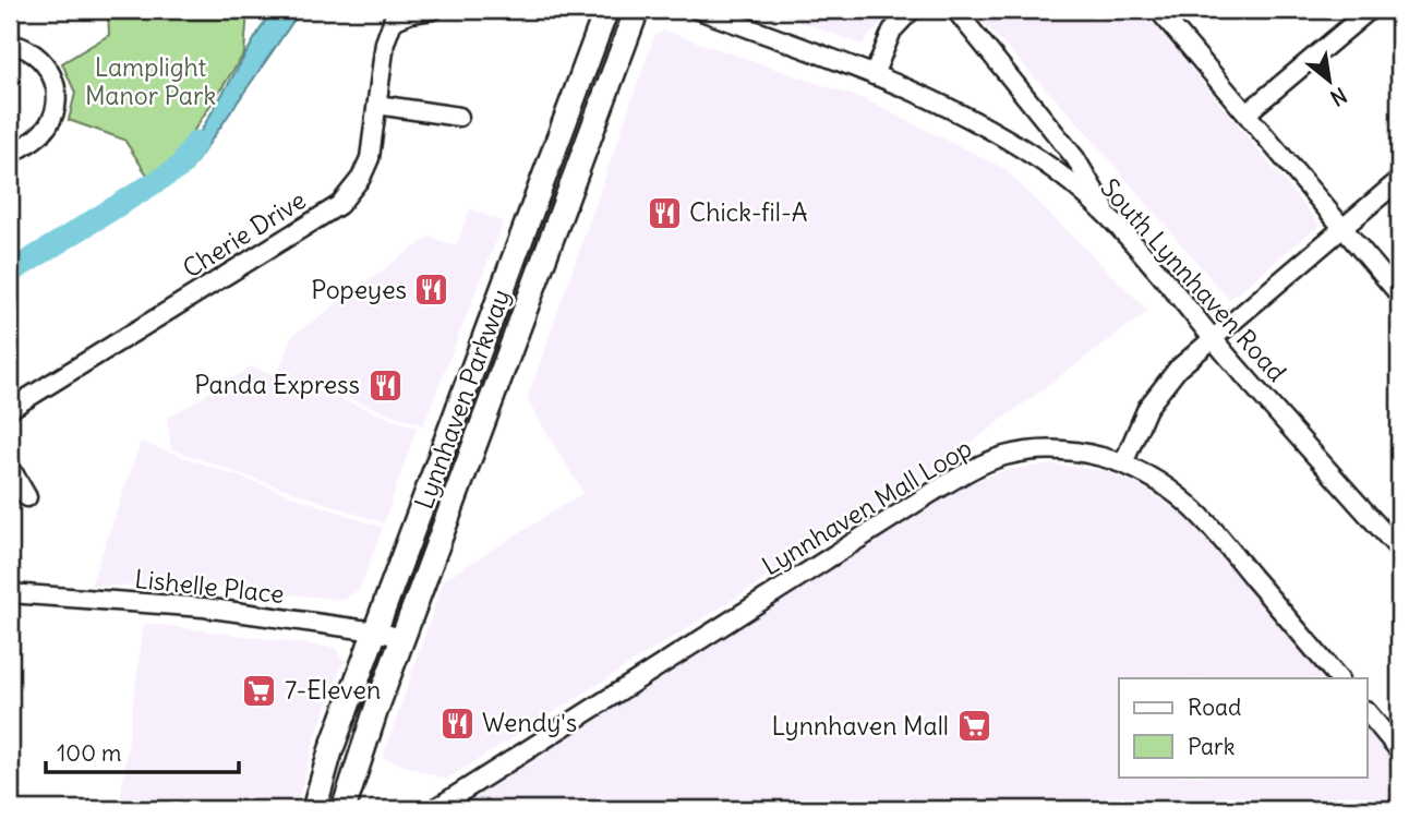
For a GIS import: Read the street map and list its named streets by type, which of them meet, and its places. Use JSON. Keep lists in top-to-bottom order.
{
  "streets": {
    "main road": ["Lynnhaven Parkway"],
    "street": [
      "Cherie Drive",
      "South Lynnhaven Road",
      "Lynnhaven Mall Loop",
      "Lishelle Place"
    ]
  },
  "crossings": [
    ["Lynnhaven Parkway", "Lishelle Place"]
  ],
  "parks": ["Lamplight Manor Park"],
  "places": {
    "restaurant": [
      "Chick-fil-A",
      "Popeyes",
      "Panda Express",
      "Wendy's"
    ],
    "supermarket": ["7-Eleven", "Lynnhaven Mall"]
  },
  "legend": ["Road", "Park"],
  "scale_bar": "100 m",
  "north": "bottom right"
}
